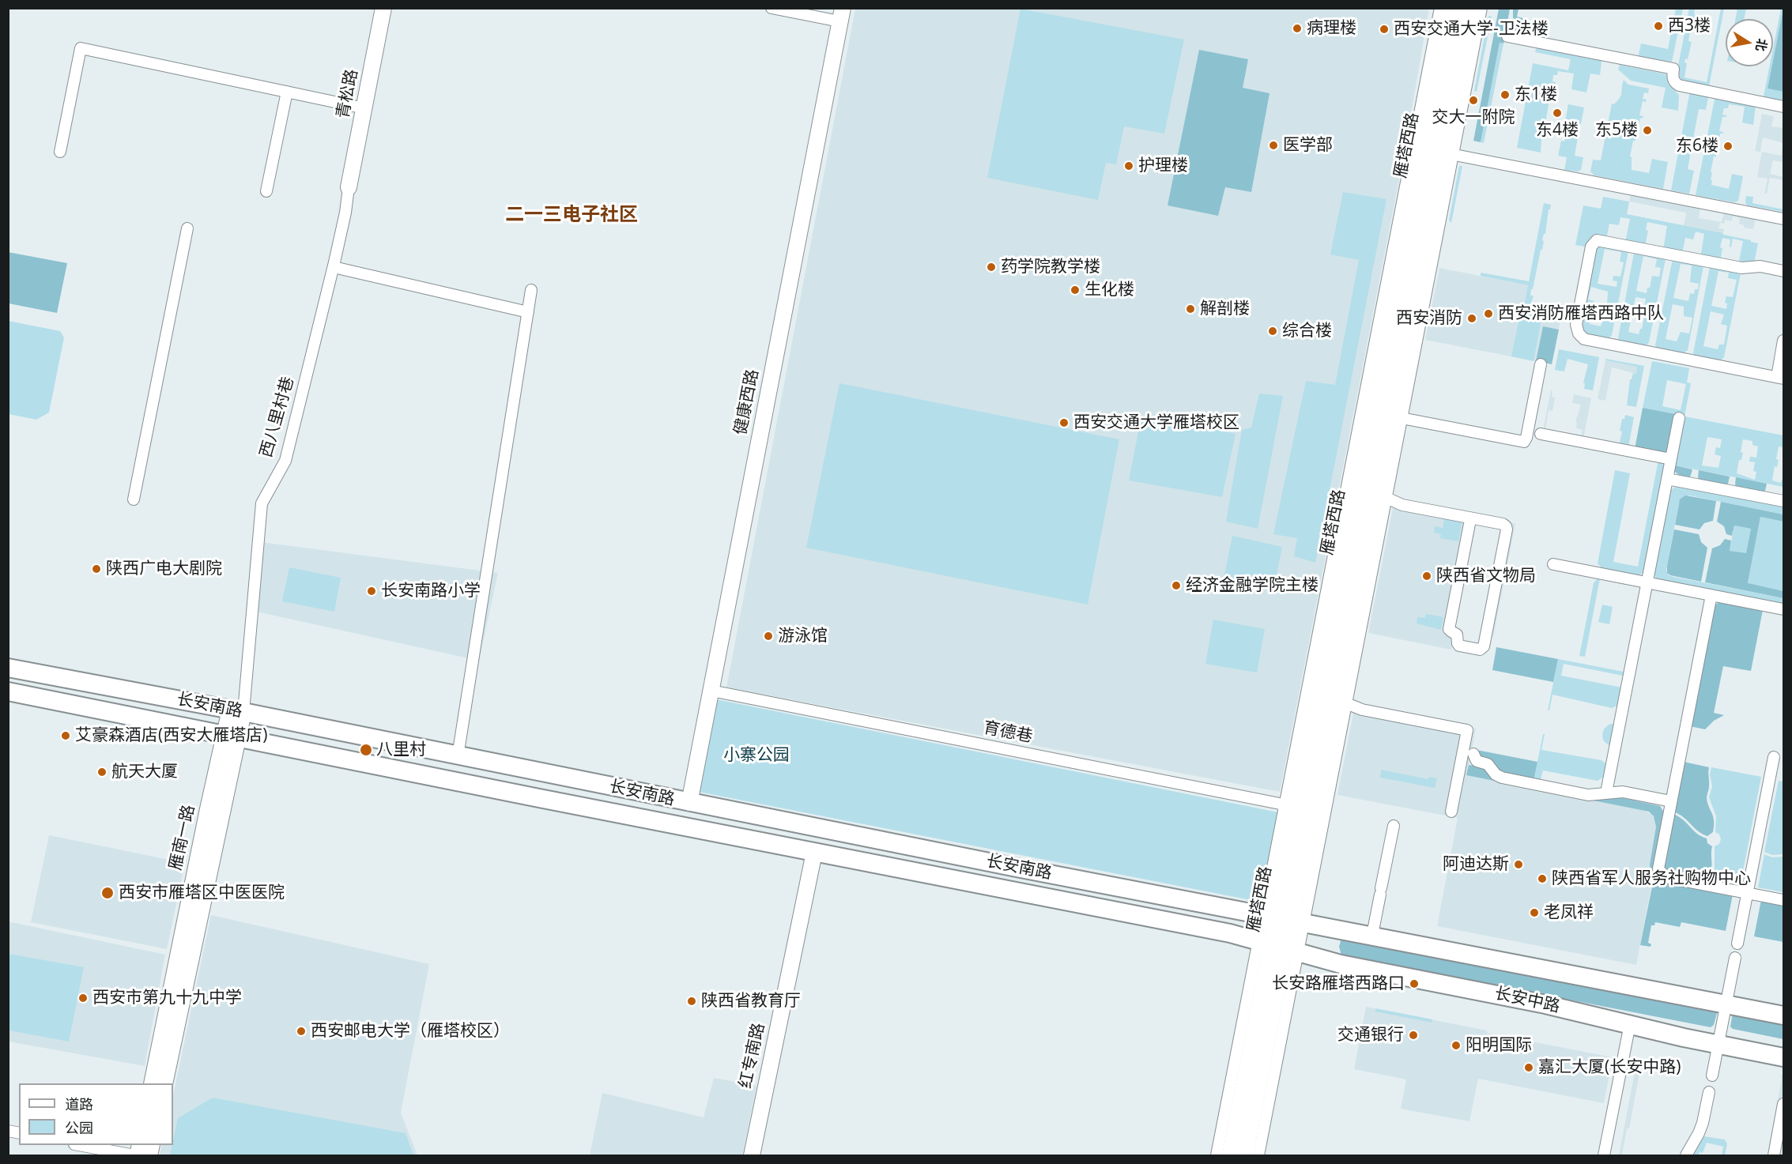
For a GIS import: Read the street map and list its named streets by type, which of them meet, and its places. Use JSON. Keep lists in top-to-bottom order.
{
  "streets": {
    "main road": [
      "青松路",
      "雁塔西路",
      "健康西路",
      "长安南路",
      "雁南一路",
      "长安中路",
      "红专南路"
    ],
    "street": ["西八里村巷", "育德巷"]
  },
  "crossings": [
    ["青松路", "西八里村巷"],
    ["雁塔西路", "长安南路"],
    ["雁塔西路", "育德巷"],
    ["雁塔西路", "长安中路"],
    ["健康西路", "长安南路"],
    ["健康西路", "育德巷"],
    ["西八里村巷", "长安南路"],
    ["西八里村巷", "雁南一路"],
    ["长安南路", "雁南一路"],
    ["长安南路", "长安中路"],
    ["长安南路", "红专南路"]
  ],
  "districts": ["二一三电子社区"],
  "parks": ["小寨公园"],
  "places": [
    "西3楼",
    "病理楼",
    "西安交通大学-卫法楼",
    "东1楼",
    "交大一附院",
    "东4楼",
    "东5楼",
    "医学部",
    "东6楼",
    "护理楼",
    "药学院教学楼",
    "生化楼",
    "解剖楼",
    "西安消防雁塔西路中队",
    "西安消防",
    "综合楼",
    "西安交通大学雁塔校区",
    "陕西广电大剧院",
    "陕西省文物局",
    "经济金融学院主楼",
    "长安南路小学",
    "游泳馆",
    "艾豪森酒店(西安大雁塔店)",
    "八里村",
    "航天大厦",
    "阿迪达斯",
    "陕西省军人服务社购物中心",
    "西安市雁塔区中医医院",
    "老凤祥",
    "长安路雁塔西路口",
    "西安市第九十九中学",
    "陕西省教育厅",
    "西安邮电大学（雁塔校区）",
    "交通银行",
    "阳明国际",
    "嘉汇大厦(长安中路)"
  ],
  "legend": ["道路", "公园"],
  "north": "right"
}
